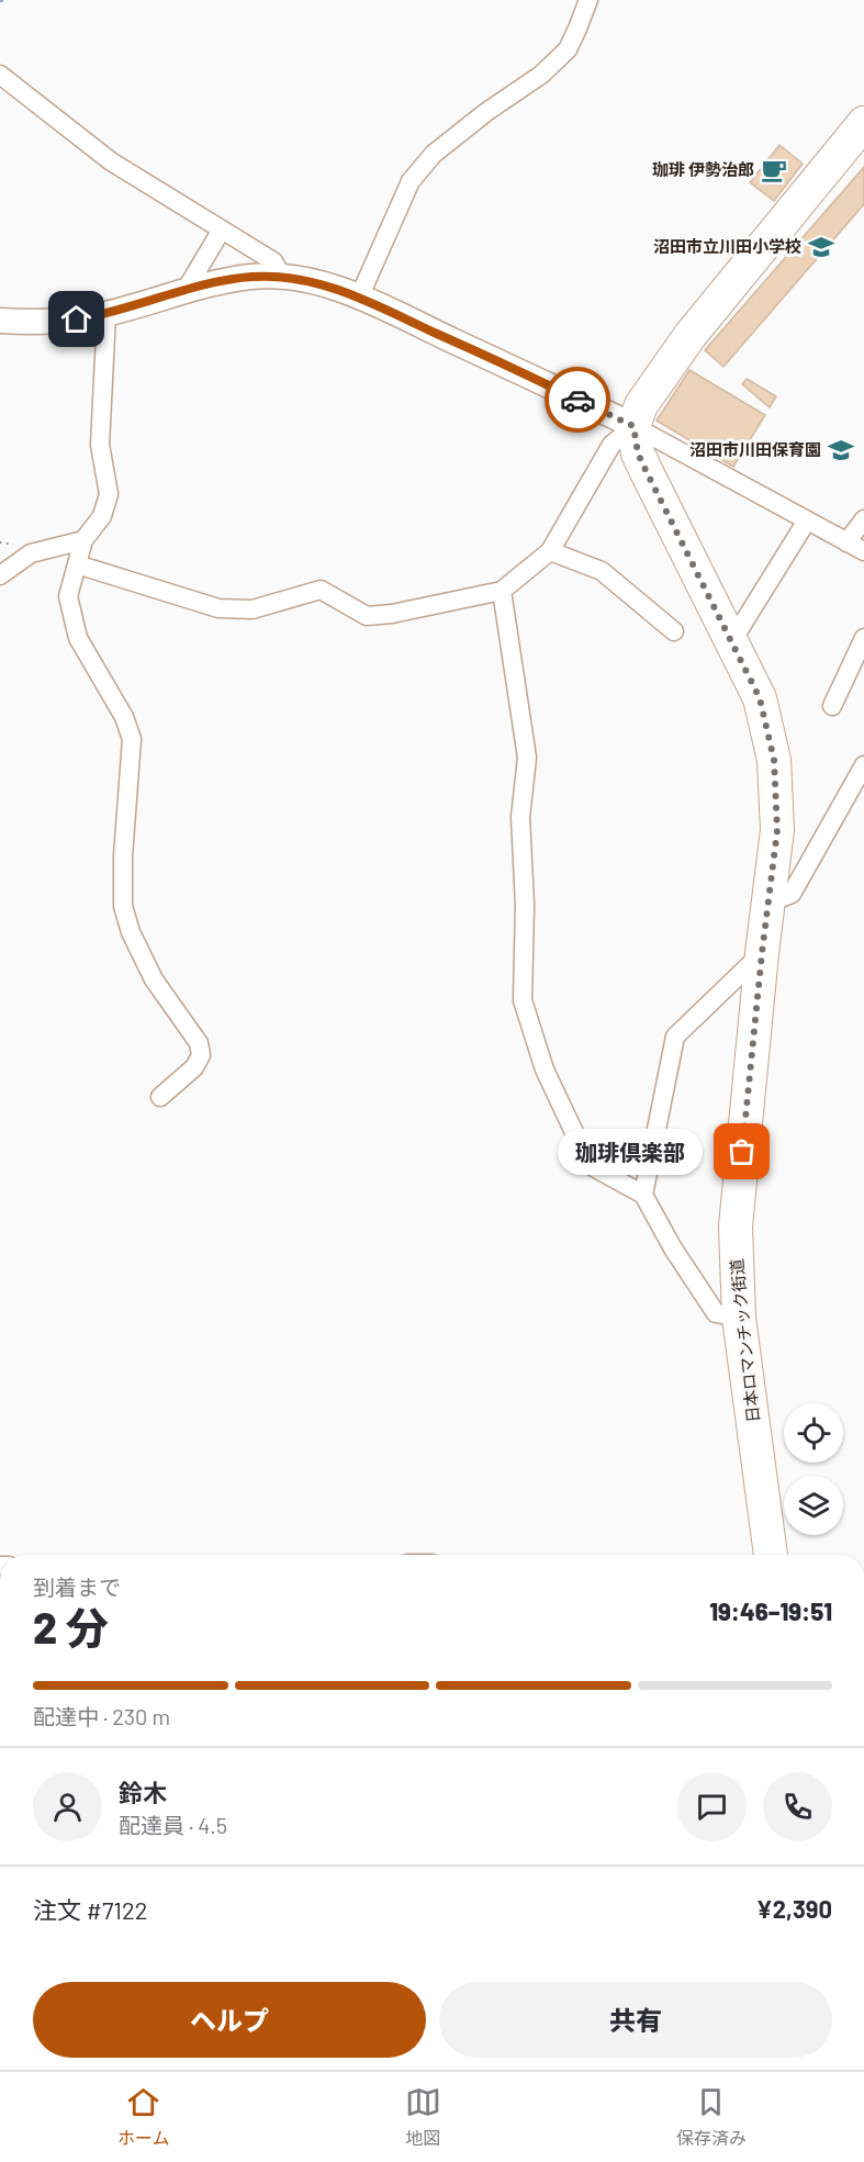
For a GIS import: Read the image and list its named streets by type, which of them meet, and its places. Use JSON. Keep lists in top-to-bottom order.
{
  "streets": {
    "highway": ["日本ロマンチック街道"]
  },
  "places": {
    "cafe": ["珈琲 伊勢治郎"],
    "school or university": ["沼田市立川田小学校", "沼田市川田保育園"],
    "other": ["珈琲倶楽部"]
  },
  "page": {
    "bubble": "珈琲倶楽部",
    "heading": ["2 分", "到着まで", "19:46–19:51"],
    "panel": [
      "鈴木",
      "配達員 · 4.5",
      "注文 #7122",
      "¥2,390"
    ],
    "bar": "配達中 · 230 m",
    "buttons": ["ヘルプ", "共有"],
    "tabs": ["ホーム", "地図", "保存済み"]
  }
}
